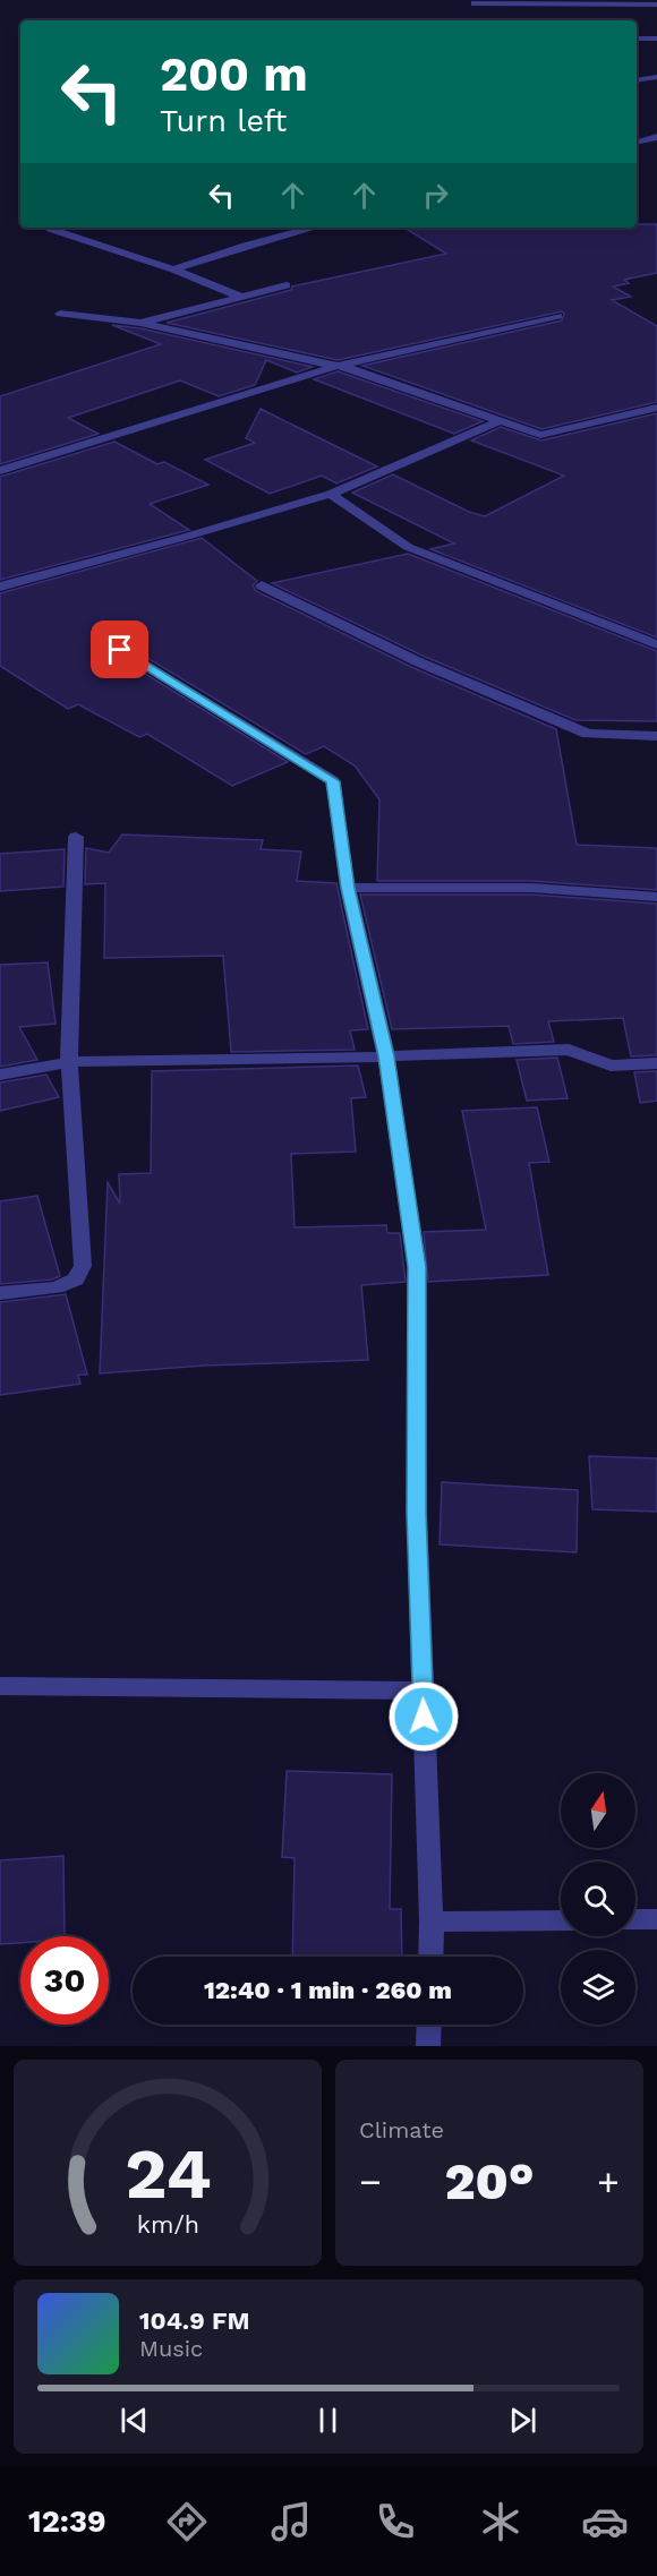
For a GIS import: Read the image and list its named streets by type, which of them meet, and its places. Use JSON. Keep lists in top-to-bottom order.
{
  "north": "top",
  "page": {
    "turn": ["200 m", "Turn left"],
    "limit": "30",
    "trip": "12:40 · 1 min · 260 m",
    "tile": "Climate",
    "heat": ["−", "20°", "+"],
    "song": ["104.9 FM", "Music"],
    "tabs": "12:39",
    "gauge": ["24", "km/h"]
  }
}
